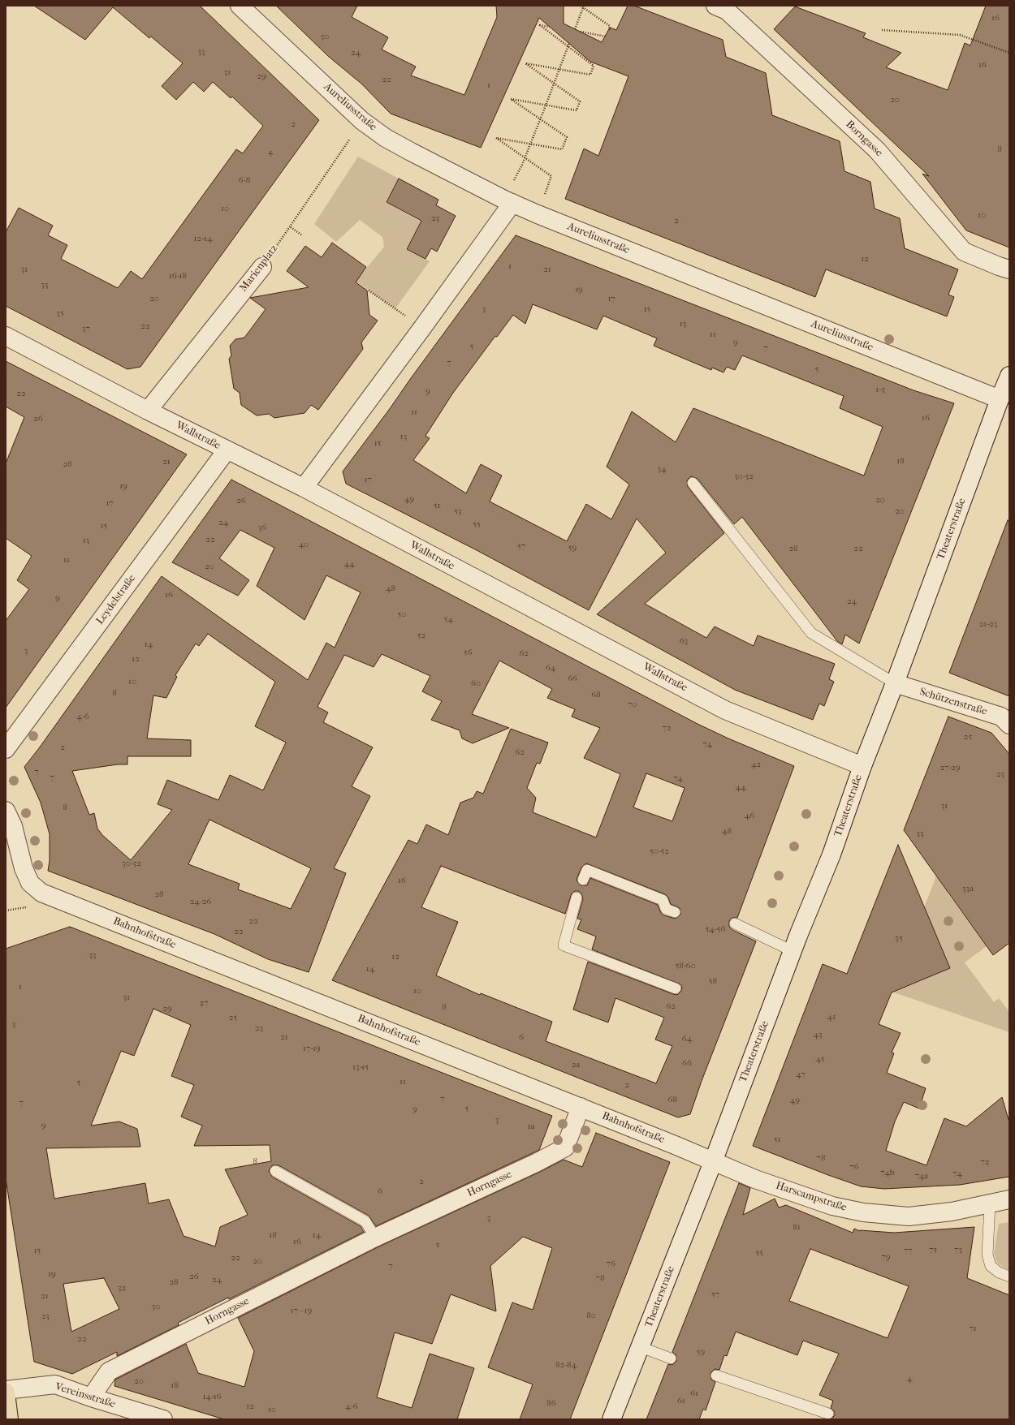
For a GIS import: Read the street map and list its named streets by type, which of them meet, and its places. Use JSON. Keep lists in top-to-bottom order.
{
  "streets": {
    "street": [
      "Aureliusstraße",
      "Borngasse",
      "Marienplatz",
      "Wallstraße",
      "Theaterstraße",
      "Leydelstraße",
      "Schützenstraße",
      "Bahnhofstraße",
      "Horngasse",
      "Harscampstraße",
      "Vereinsstraße"
    ]
  },
  "crossings": [
    ["Aureliusstraße", "Marienplatz"],
    ["Aureliusstraße", "Theaterstraße"],
    ["Marienplatz", "Wallstraße"],
    ["Wallstraße", "Theaterstraße"],
    ["Wallstraße", "Leydelstraße"],
    ["Theaterstraße", "Schützenstraße"],
    ["Theaterstraße", "Bahnhofstraße"],
    ["Theaterstraße", "Harscampstraße"],
    ["Bahnhofstraße", "Horngasse"],
    ["Bahnhofstraße", "Harscampstraße"],
    ["Horngasse", "Vereinsstraße"]
  ],
  "house_numbers": [
    "16",
    "30",
    "33",
    "24",
    "16",
    "31",
    "29",
    "22",
    "1",
    "20",
    "2",
    "8",
    "4",
    "6-8",
    "10",
    "10",
    "23",
    "2",
    "12-14",
    "12",
    "1",
    "31",
    "21",
    "16-18",
    "33",
    "19",
    "20",
    "17",
    "3",
    "15",
    "35",
    "13",
    "22",
    "37",
    "11",
    "9",
    "5",
    "7",
    "7",
    "5",
    "1-3",
    "9",
    "22",
    "11",
    "16",
    "26",
    "13",
    "15",
    "18",
    "21",
    "28",
    "34",
    "30-32",
    "17",
    "19",
    "49",
    "20",
    "26",
    "17",
    "51",
    "53",
    "20",
    "24",
    "55",
    "15",
    "36",
    "22",
    "13",
    "40",
    "57",
    "59",
    "28",
    "22",
    "11",
    "44",
    "20",
    "48",
    "16",
    "9",
    "24",
    "50",
    "54",
    "21-23",
    "52",
    "63",
    "14",
    "3",
    "56",
    "62",
    "12",
    "64",
    "66",
    "10",
    "60",
    "8",
    "68",
    "70",
    "4-6",
    "72",
    "25",
    "74",
    "2",
    "62",
    "42",
    "27-29",
    "7",
    "23",
    "7",
    "74",
    "44",
    "31",
    "8",
    "46",
    "48",
    "33",
    "50-52",
    "30-32",
    "16",
    "33a",
    "28",
    "24-26",
    "22",
    "54-56",
    "22",
    "35",
    "33",
    "12",
    "58-60",
    "14",
    "58",
    "1",
    "10",
    "31",
    "27",
    "62",
    "8",
    "29",
    "41",
    "25",
    "3",
    "23",
    "43",
    "21",
    "6",
    "64",
    "17-19",
    "45",
    "66",
    "2a",
    "13-15",
    "47",
    "11",
    "5",
    "2",
    "7",
    "68",
    "49",
    "7",
    "5",
    "9",
    "3",
    "9",
    "1a",
    "51",
    "78",
    "8",
    "72",
    "76",
    "74b",
    "74",
    "74a",
    "2",
    "6",
    "3",
    "81",
    "18",
    "14",
    "16",
    "5",
    "75",
    "73",
    "15",
    "77",
    "55",
    "79",
    "22",
    "20",
    "76",
    "7",
    "19",
    "26",
    "78",
    "24",
    "28",
    "32",
    "57",
    "21",
    "30",
    "17 - 19",
    "80",
    "23",
    "71",
    "22",
    "59",
    "82-84",
    "4",
    "20",
    "18",
    "61",
    "14-16",
    "61",
    "86",
    "12",
    "4-6",
    "10"
  ]
}
